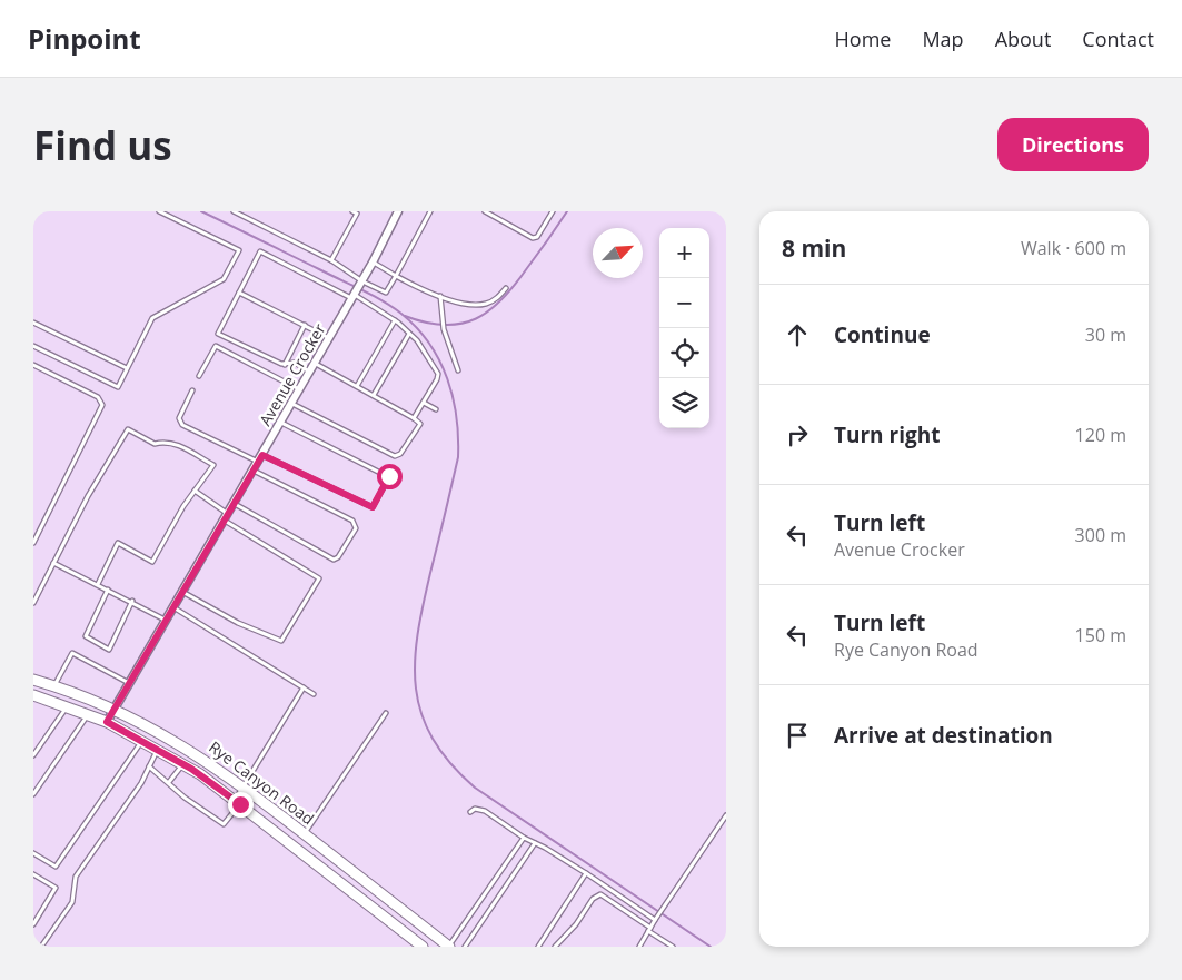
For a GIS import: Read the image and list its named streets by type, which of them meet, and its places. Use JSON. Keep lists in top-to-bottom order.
{
  "streets": {
    "main road": ["Rye Canyon Road"],
    "street": ["Avenue Crocker"]
  },
  "crossings": [
    ["Avenue Crocker", "Rye Canyon Road"]
  ],
  "north": "top right",
  "page": {
    "header": "Pinpoint",
    "nav": [
      "Home",
      "Map",
      "About",
      "Contact"
    ],
    "buttons": "Directions",
    "title": "Find us",
    "heading": ["8 min", "Walk · 600 m"],
    "map_buttons": ["+", "−"],
    "list": [
      ["Continue", "30 m"],
      ["Turn right", "120 m"],
      ["Turn left", "Avenue Crocker", "300 m"],
      ["Turn left", "Rye Canyon Road", "150 m"],
      "Arrive at destination"
    ]
  }
}
